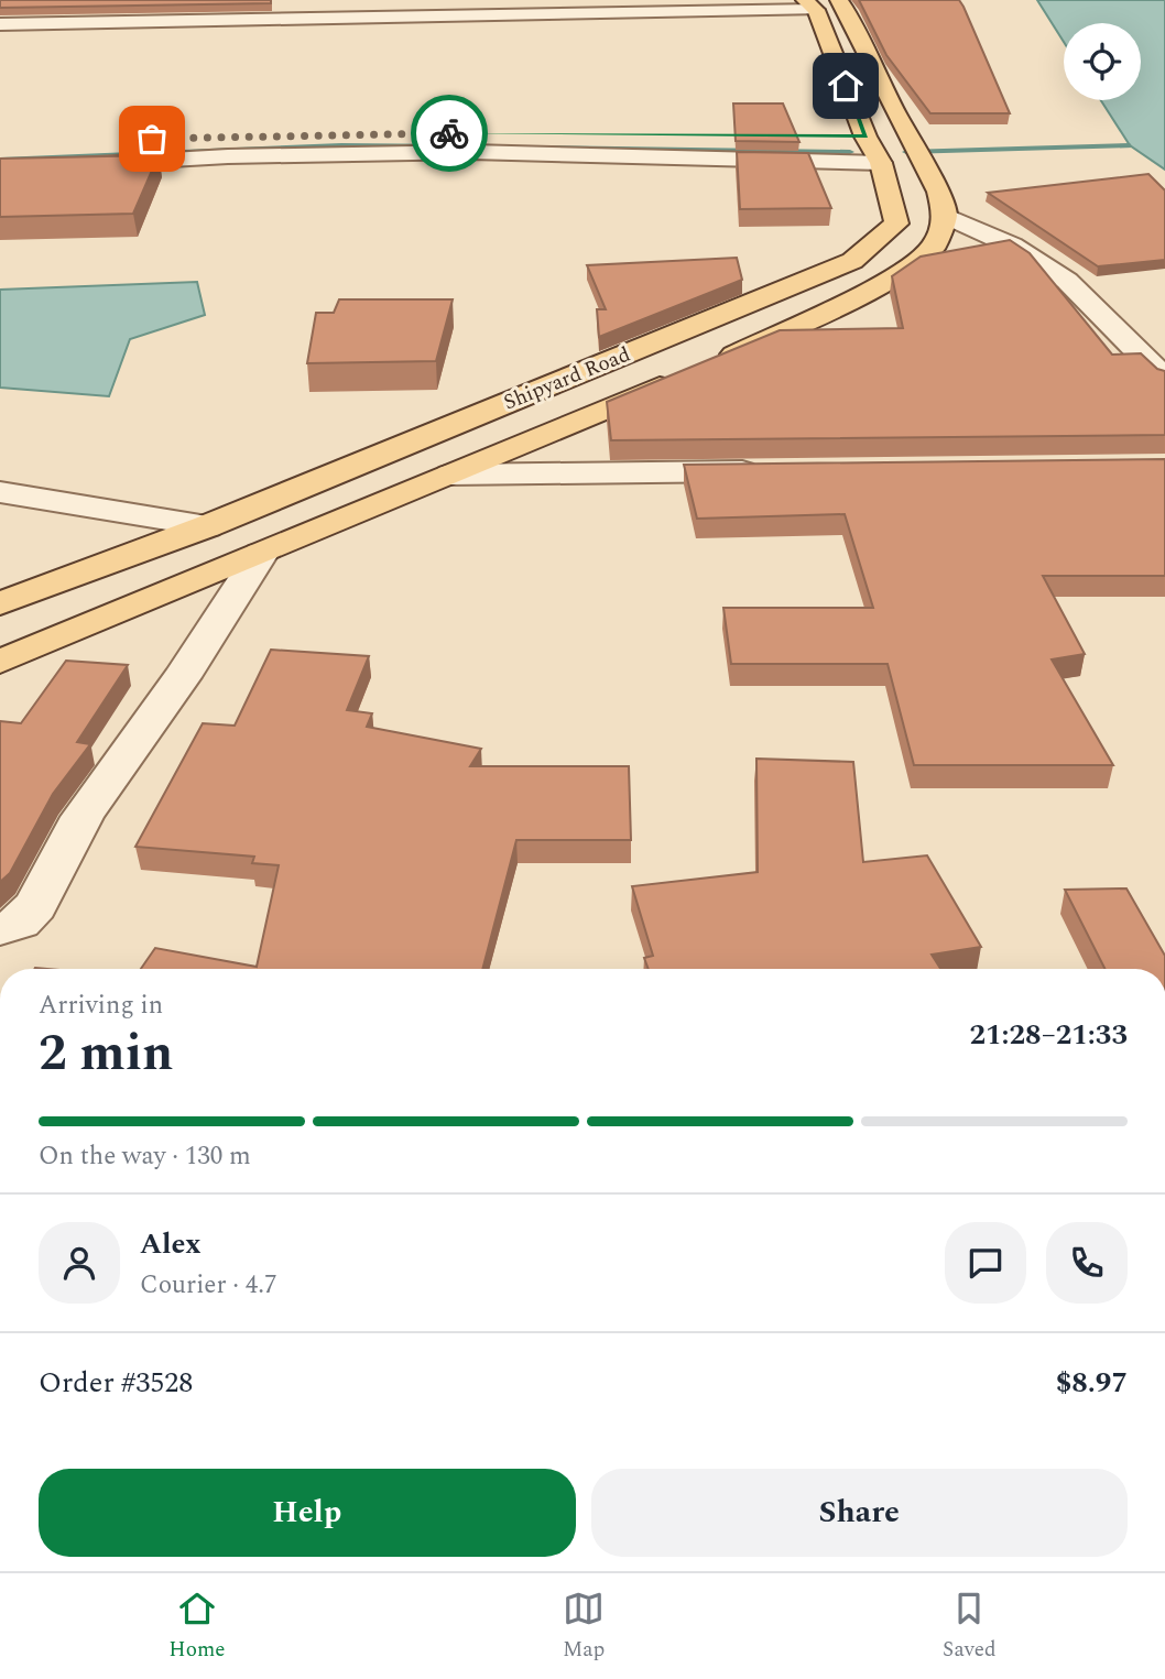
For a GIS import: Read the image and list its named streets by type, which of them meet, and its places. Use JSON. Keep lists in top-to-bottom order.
{
  "streets": {
    "main road": ["Shipyard Road"]
  },
  "page": {
    "heading": ["2 min", "Arriving in", "21:28–21:33"],
    "panel": [
      "Alex",
      "Courier · 4.7",
      "Order #3528",
      "$8.97"
    ],
    "bar": "On the way · 130 m",
    "buttons": ["Help", "Share"],
    "tabs": ["Home", "Map", "Saved"]
  }
}
